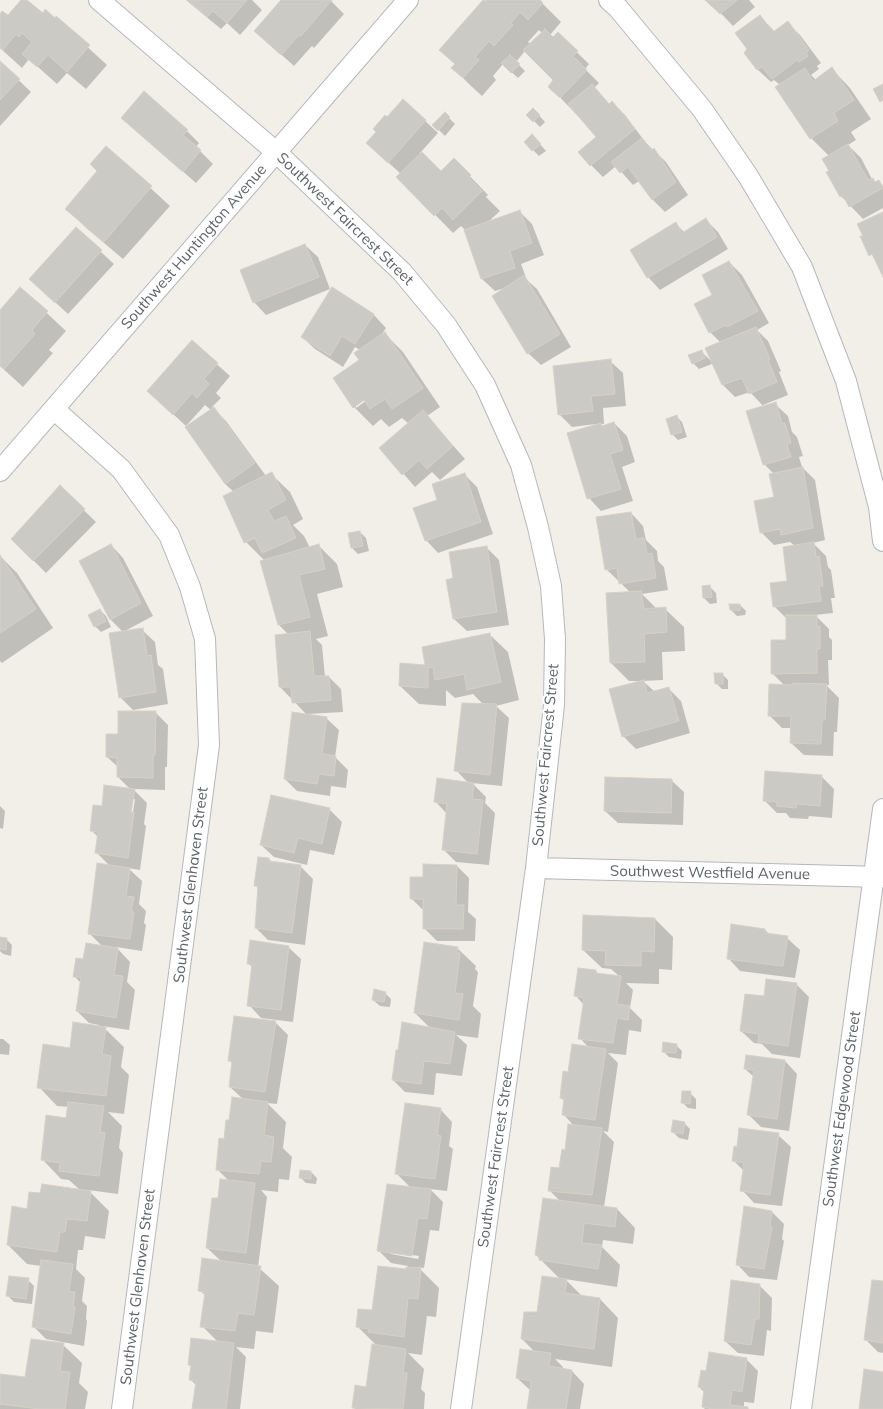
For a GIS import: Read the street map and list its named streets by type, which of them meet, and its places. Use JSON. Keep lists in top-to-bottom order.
{
  "streets": {
    "street": [
      "Southwest Faircrest Street",
      "Southwest Huntington Avenue",
      "Southwest Westfield Avenue",
      "Southwest Glenhaven Street",
      "Southwest Edgewood Street"
    ]
  },
  "crossings": [
    ["Southwest Faircrest Street", "Southwest Huntington Avenue"],
    ["Southwest Faircrest Street", "Southwest Westfield Avenue"],
    ["Southwest Huntington Avenue", "Southwest Glenhaven Street"],
    ["Southwest Westfield Avenue", "Southwest Edgewood Street"]
  ]
}
